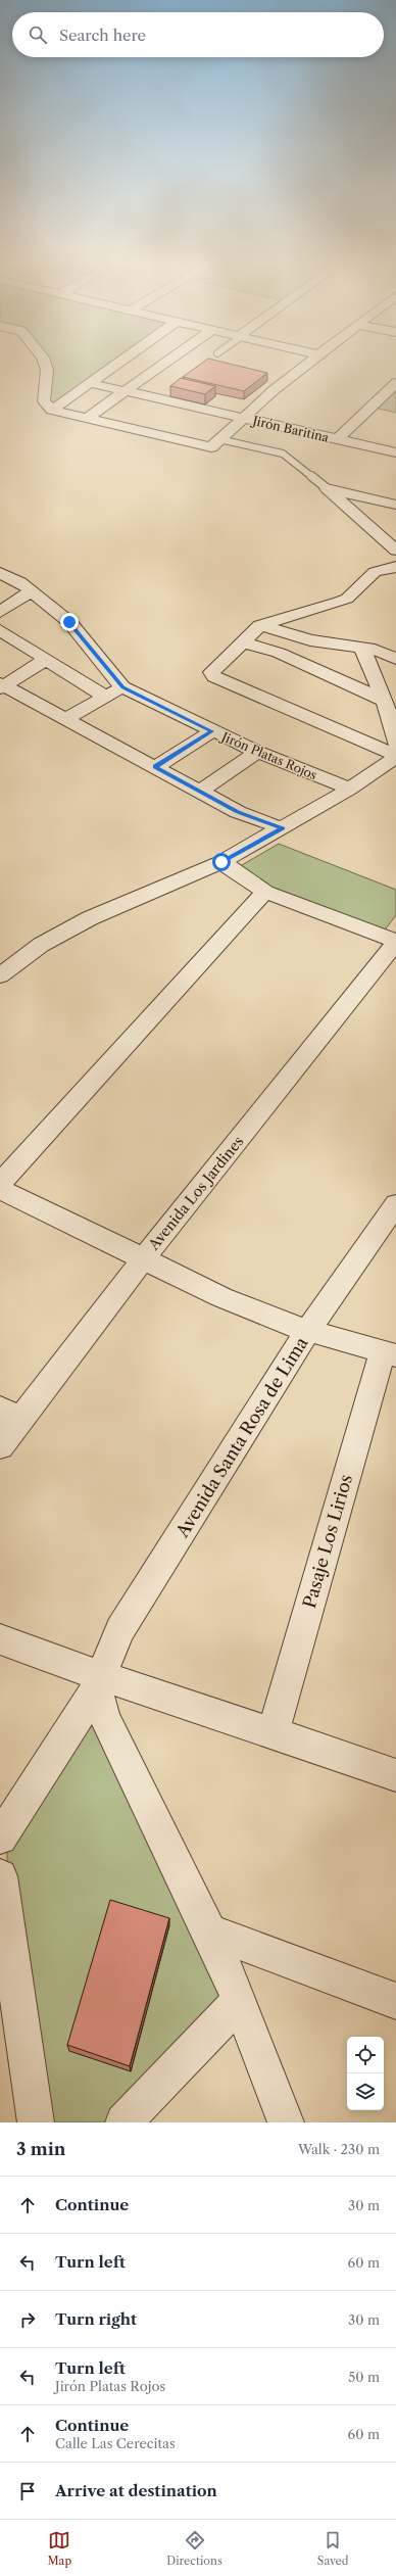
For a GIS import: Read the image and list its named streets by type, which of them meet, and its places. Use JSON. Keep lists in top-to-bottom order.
{
  "streets": {
    "street": [
      "Jirón Baritina",
      "Jirón Platas Rojos",
      "Avenida Los Jardines",
      "Avenida Santa Rosa de Lima",
      "Pasaje Los Lirios"
    ]
  },
  "page": {
    "search": "Search here",
    "heading": ["3 min", "Walk · 230 m"],
    "list": [
      ["Continue", "30 m"],
      ["Turn left", "60 m"],
      ["Turn right", "30 m"],
      ["Turn left", "Jirón Platas Rojos", "50 m"],
      ["Continue", "Calle Las Cerecitas", "60 m"],
      "Arrive at destination"
    ],
    "nav": ["Map", "Directions", "Saved"]
  }
}
